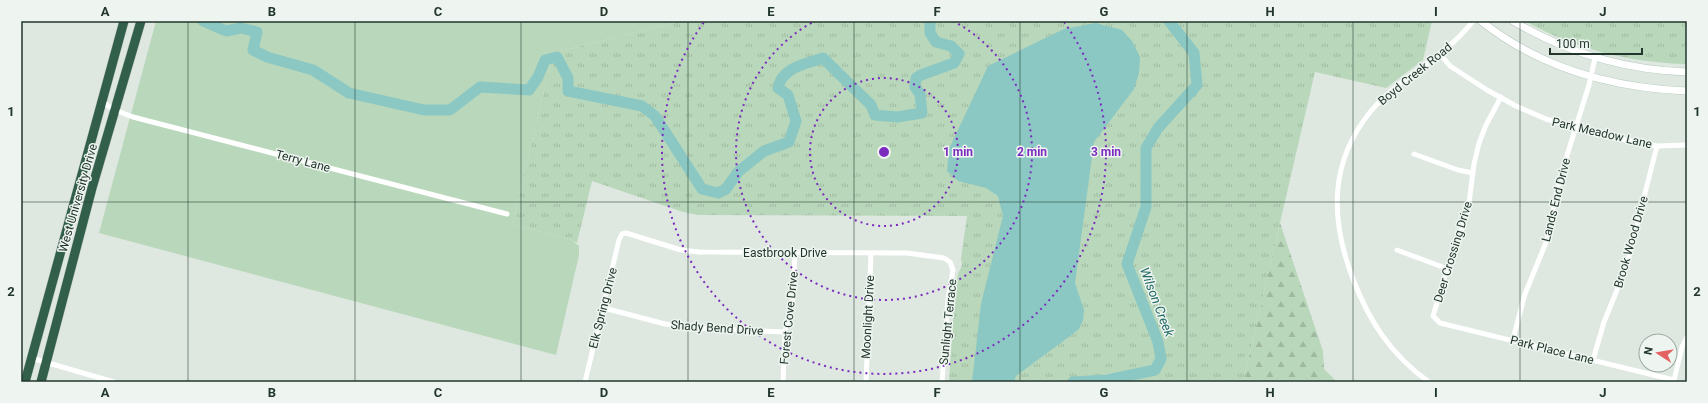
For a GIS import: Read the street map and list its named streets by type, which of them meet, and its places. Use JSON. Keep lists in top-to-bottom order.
{
  "streets": {
    "highway": ["West University Drive"],
    "street": [
      "Boyd Creek Road",
      "Park Meadow Lane",
      "Terry Lane",
      "Lands End Drive",
      "Brook Wood Drive",
      "Deer Crossing Drive",
      "Eastbrook Drive",
      "Elk Spring Drive",
      "Moonlight Drive",
      "Forest Cove Drive",
      "Sunlight Terrace",
      "Shady Bend Drive",
      "Park Place Lane"
    ]
  },
  "crossings": [
    ["Boyd Creek Road", "Park Meadow Lane"],
    ["Park Meadow Lane", "Lands End Drive"],
    ["Park Meadow Lane", "Brook Wood Drive"],
    ["Park Meadow Lane", "Deer Crossing Drive"],
    ["Terry Lane", "West University Drive"],
    ["Lands End Drive", "Park Place Lane"],
    ["Brook Wood Drive", "Park Place Lane"],
    ["Deer Crossing Drive", "Park Place Lane"],
    ["Eastbrook Drive", "Elk Spring Drive"],
    ["Eastbrook Drive", "Moonlight Drive"],
    ["Eastbrook Drive", "Forest Cove Drive"],
    ["Eastbrook Drive", "Sunlight Terrace"],
    ["Elk Spring Drive", "Shady Bend Drive"],
    ["Forest Cove Drive", "Shady Bend Drive"]
  ],
  "water": ["Wilson Creek"],
  "scale_bar": "100 m",
  "north": "left",
  "grid": {
    "columns": [
      "A",
      "B",
      "C",
      "D",
      "E",
      "F",
      "G",
      "H",
      "I",
      "J"
    ],
    "rows": ["1", "2"]
  },
  "rings": ["1 min", "2 min", "3 min"]
}
